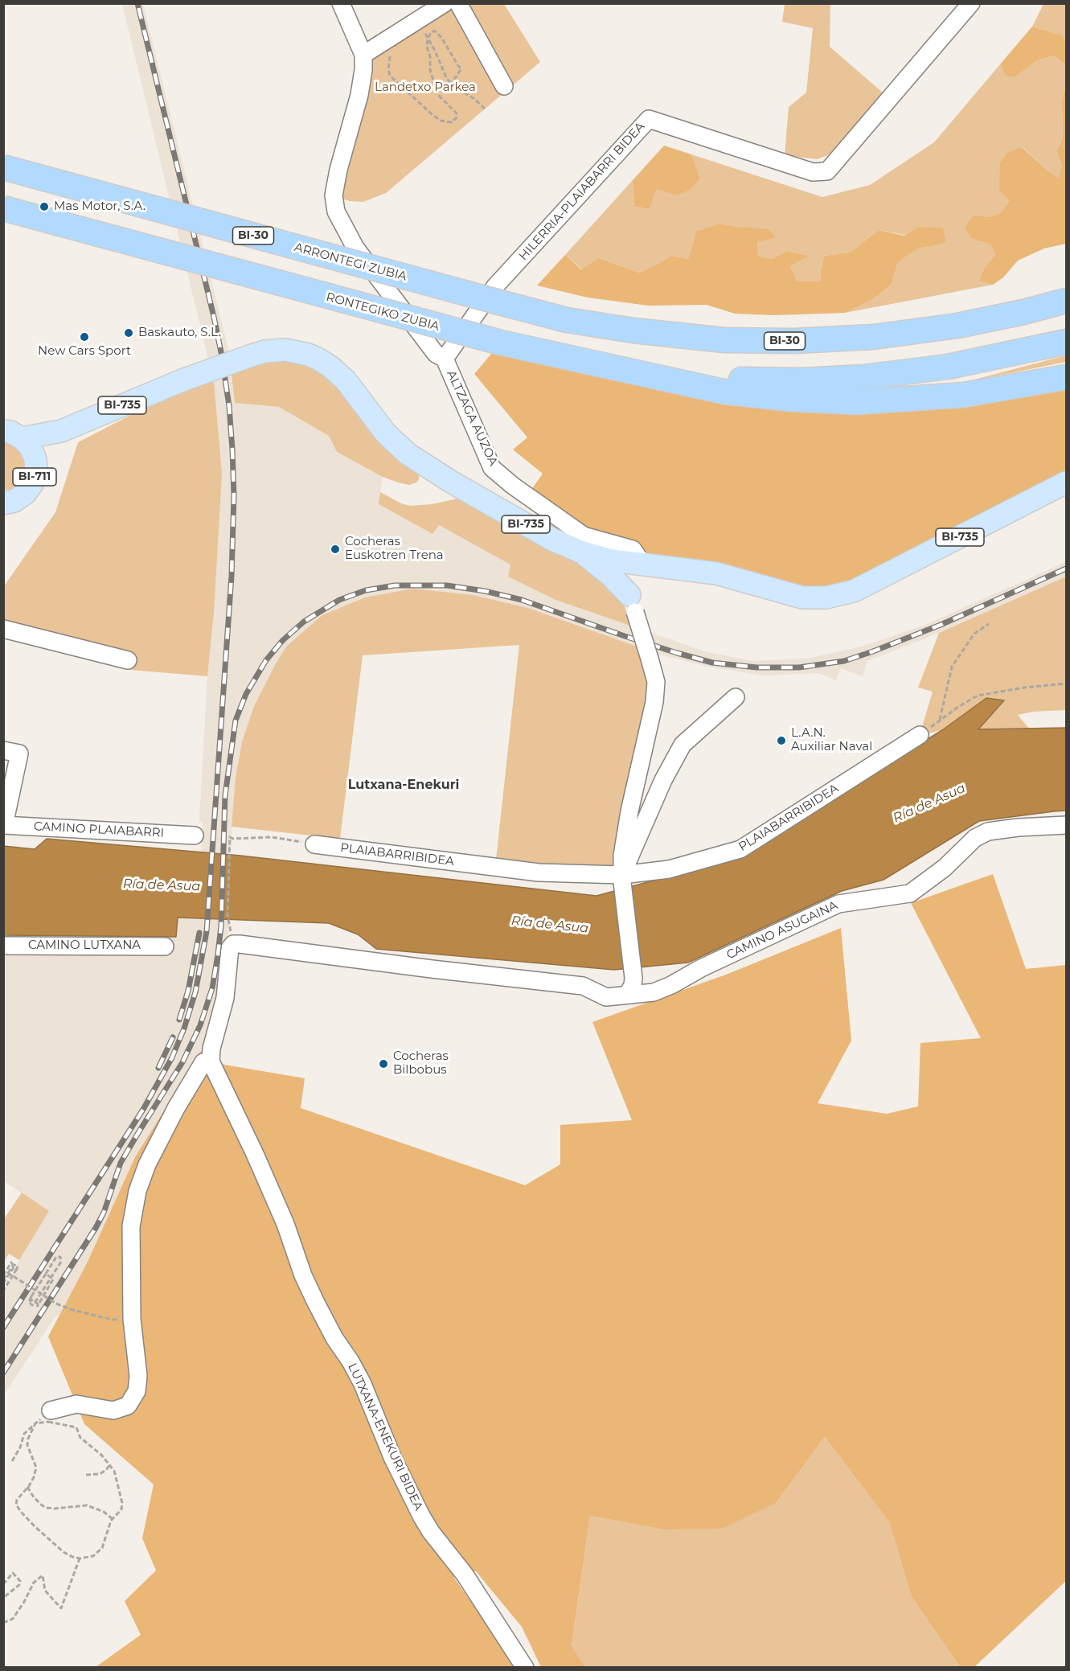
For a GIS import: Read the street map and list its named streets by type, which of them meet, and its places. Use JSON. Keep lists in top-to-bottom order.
{
  "streets": {
    "highway": ["BI-30", "ARRONTEGI ZUBIA", "RONTEGIKO ZUBIA"],
    "main road": ["BI-735", "BI-711"],
    "street": [
      "HILERRIA-PLAIABARRI BIDEA",
      "ALTZAGA AUZOA",
      "PLAIABARRIBIDEA",
      "CAMINO PLAIABARRI",
      "CAMINO ASUGAINA",
      "CAMINO LUTXANA",
      "LUTXANA-ENEKURI BIDEA"
    ]
  },
  "crossings": [
    ["HILERRIA-PLAIABARRI BIDEA", "ALTZAGA AUZOA"],
    ["BI-30", "ARRONTEGI ZUBIA"],
    ["BI-735", "ALTZAGA AUZOA"],
    ["CAMINO ASUGAINA", "LUTXANA-ENEKURI BIDEA"]
  ],
  "districts": ["Lutxana-Enekuri"],
  "water": ["Ría de Asua"],
  "parks": ["Landetxo Parkea"],
  "places": [
    "Mas Motor, S.A.",
    "Baskauto, S.L.",
    "New Cars Sport",
    "Cocheras Euskotren Trena",
    "L.A.N. Auxiliar Naval",
    "Cocheras Bilbobus"
  ]
}
